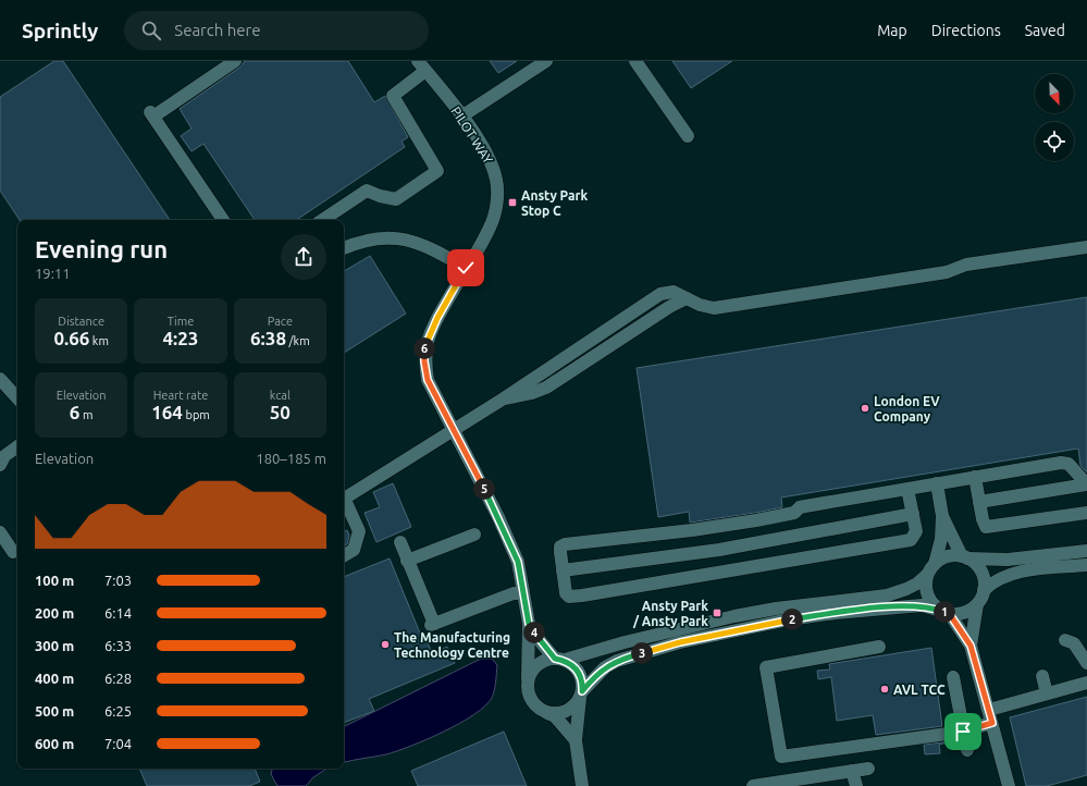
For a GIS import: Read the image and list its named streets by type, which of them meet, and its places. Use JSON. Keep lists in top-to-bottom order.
{
  "streets": {
    "street": ["PILOT WAY"]
  },
  "places": {
    "transit": ["Ansty Park Stop C", "Ansty Park / Ansty Park"],
    "other": ["London EV Company", "The Manufacturing Technology Centre", "AVL TCC"]
  },
  "north": "bottom right",
  "page": {
    "header": "Sprintly",
    "search": "Search here",
    "nav": ["Map", "Directions", "Saved"],
    "heading": ["Evening run", "19:11"],
    "stats": [
      ["Distance", "0.66 km"],
      ["Time", "4:23"],
      ["Pace", "6:38 /km"],
      ["Elevation", "6 m"],
      ["Heart rate", "164 bpm"],
      ["kcal", "50"]
    ],
    "pins": [
      "6",
      "5",
      "1",
      "2",
      "4",
      "3"
    ],
    "chart": ["Elevation", "180–185 m"],
    "list": [
      {
        "name": "100 m",
        "note": "7:03"
      },
      {
        "name": "200 m",
        "note": "6:14"
      },
      {
        "name": "300 m",
        "note": "6:33"
      },
      {
        "name": "400 m",
        "note": "6:28"
      },
      {
        "name": "500 m",
        "note": "6:25"
      },
      {
        "name": "600 m",
        "note": "7:04"
      }
    ]
  }
}
